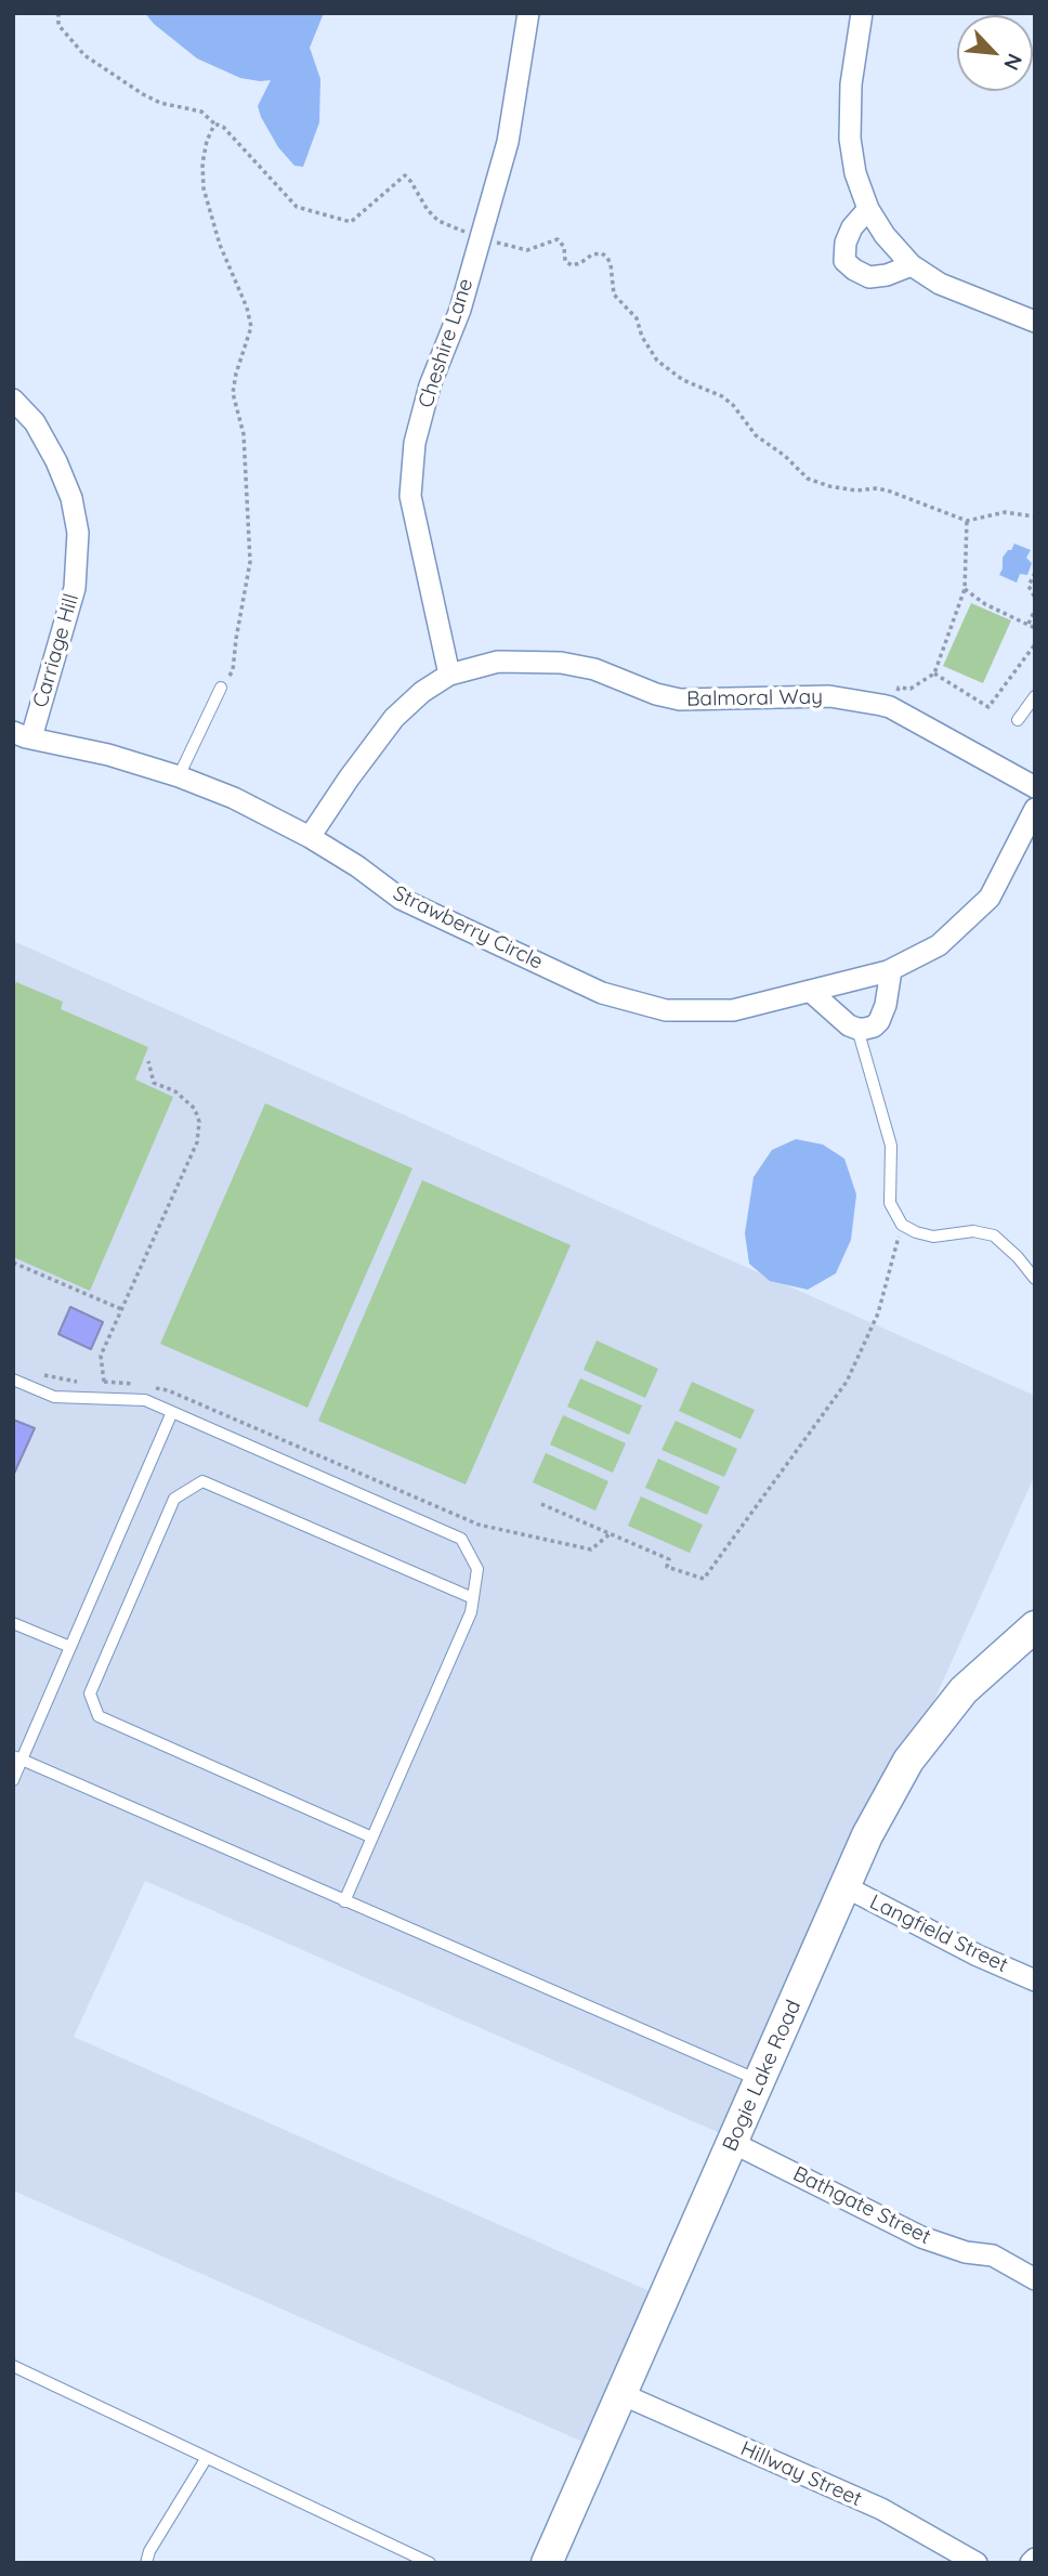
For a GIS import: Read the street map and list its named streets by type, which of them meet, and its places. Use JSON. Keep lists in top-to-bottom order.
{
  "streets": {
    "main road": ["Bogie Lake Road"],
    "street": [
      "Cheshire Lane",
      "Carriage Hill",
      "Balmoral Way",
      "Strawberry Circle",
      "Langfield Street",
      "Bathgate Street",
      "Hillway Street"
    ]
  },
  "crossings": [
    ["Cheshire Lane", "Balmoral Way"],
    ["Carriage Hill", "Strawberry Circle"],
    ["Balmoral Way", "Strawberry Circle"],
    ["Langfield Street", "Bogie Lake Road"],
    ["Bogie Lake Road", "Bathgate Street"],
    ["Bogie Lake Road", "Hillway Street"]
  ],
  "north": "bottom right"
}
